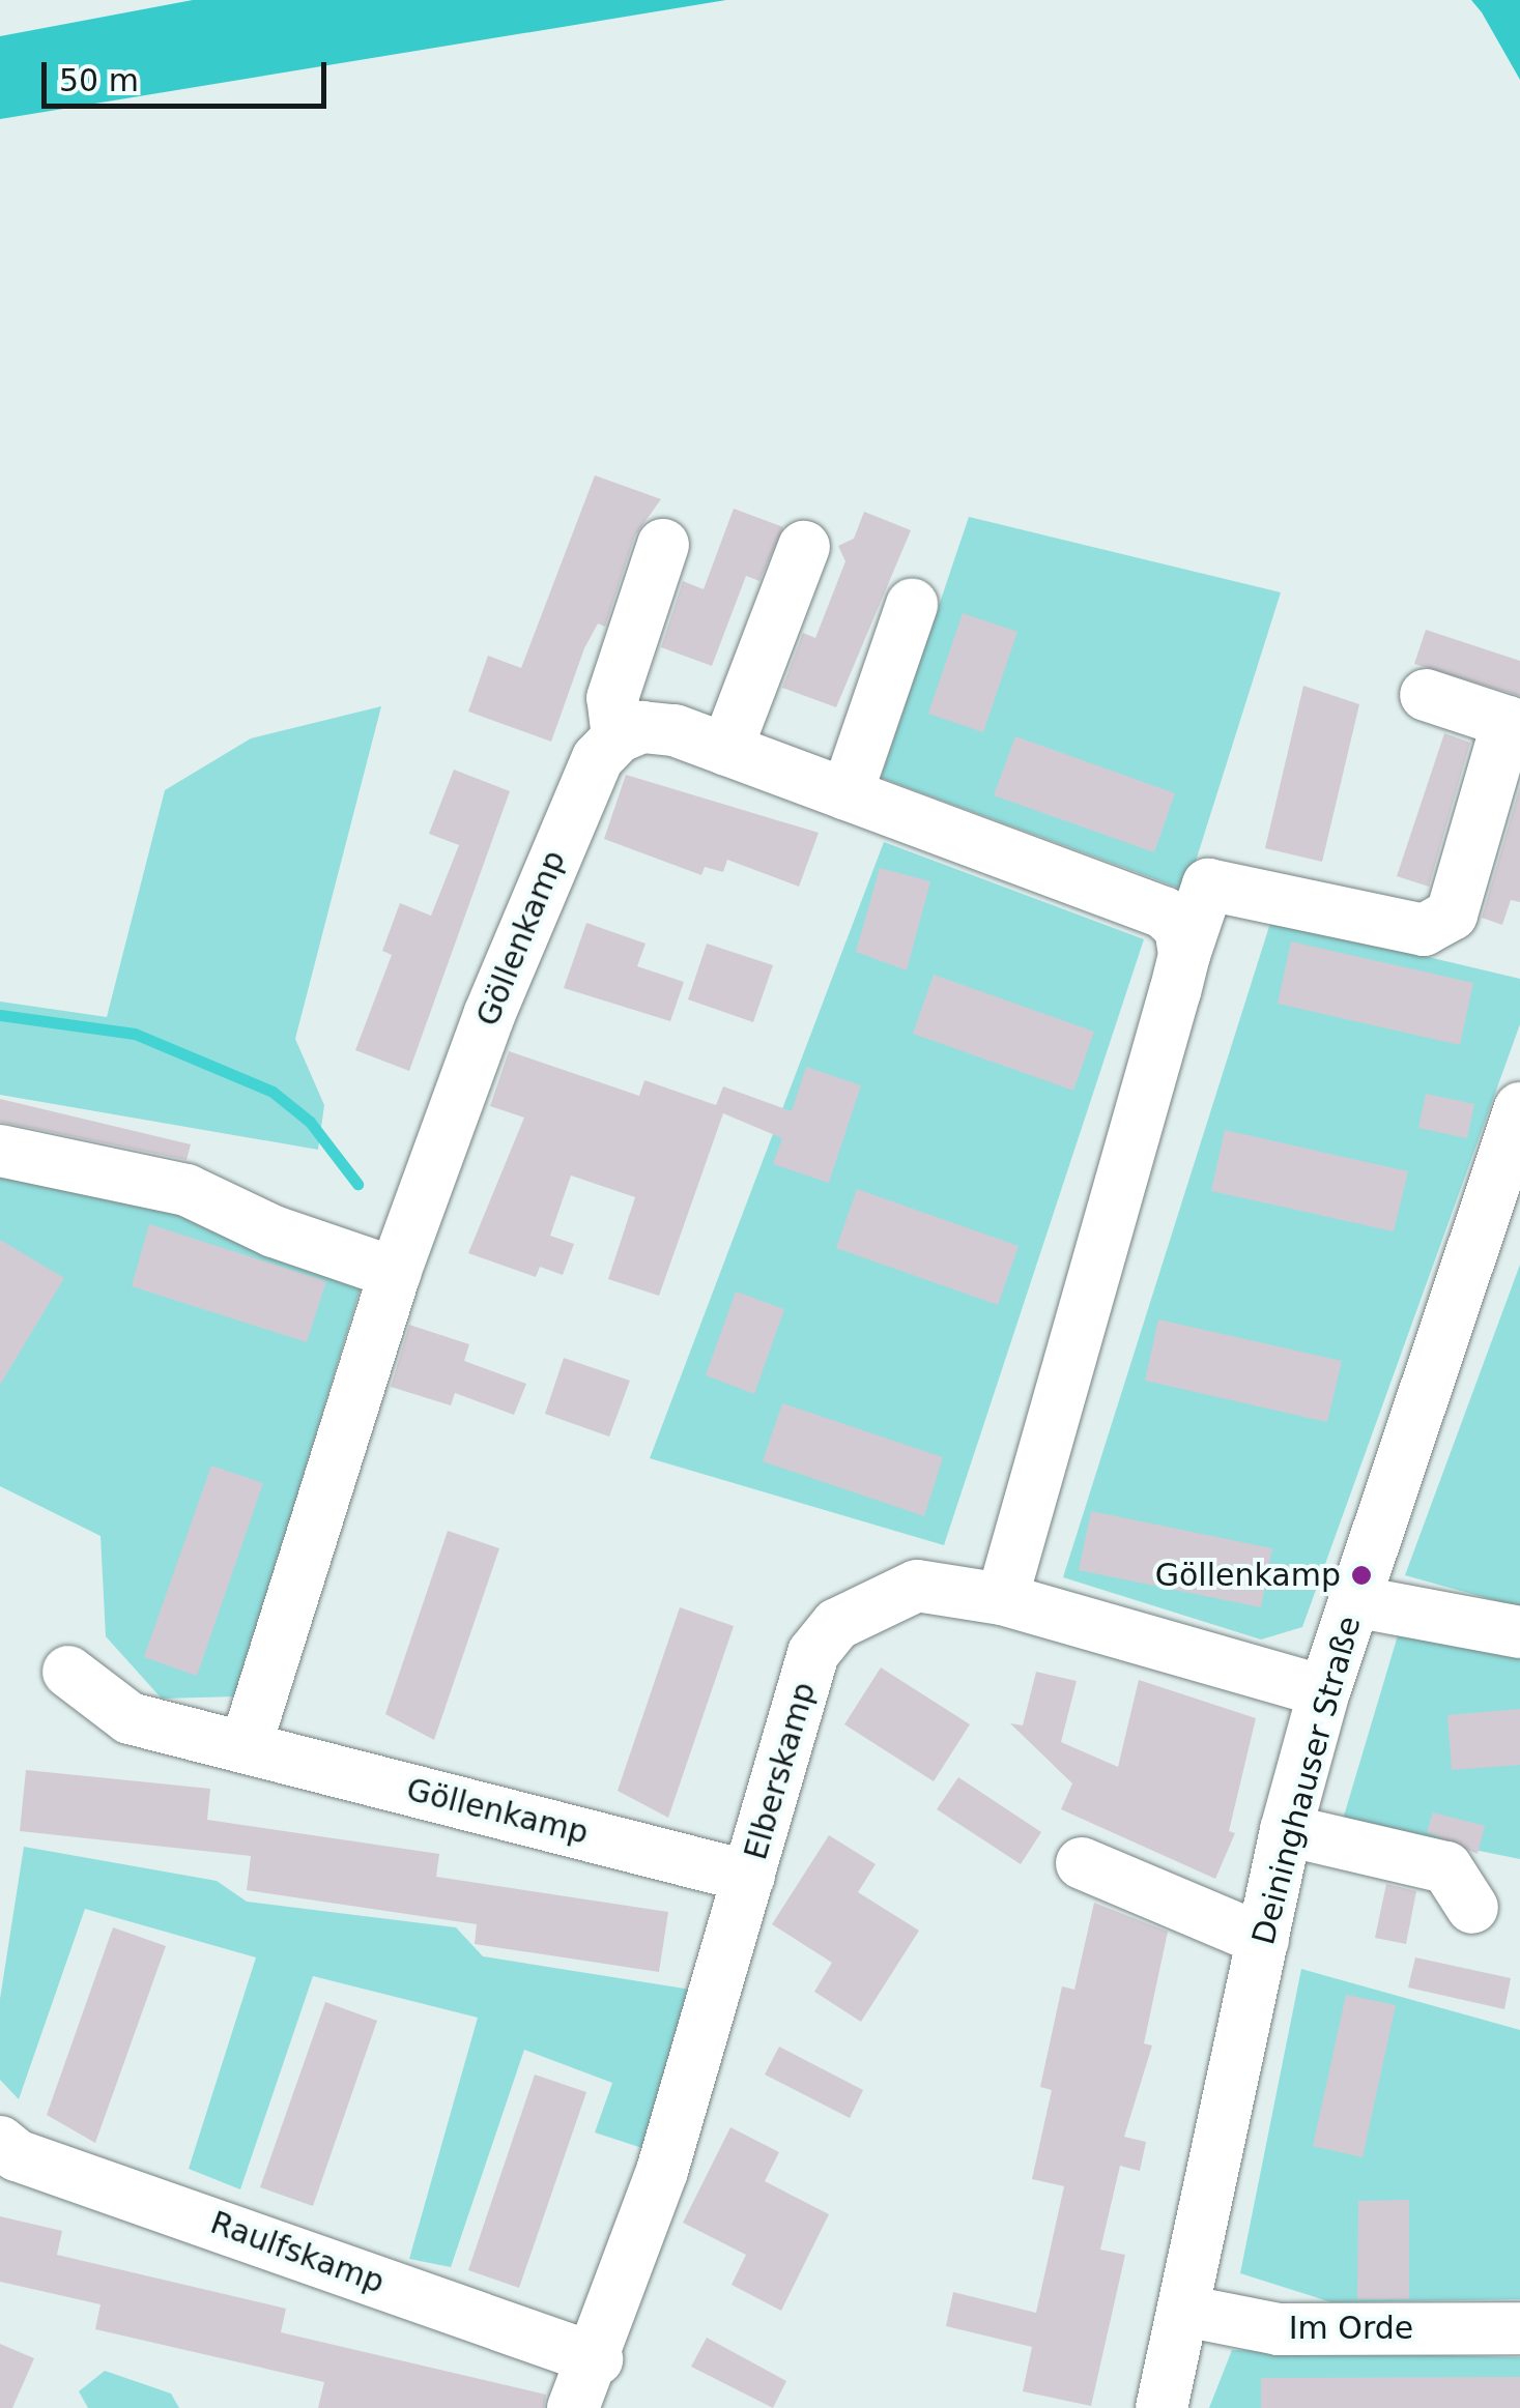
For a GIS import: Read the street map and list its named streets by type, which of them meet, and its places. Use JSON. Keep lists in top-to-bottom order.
{
  "streets": {
    "street": [
      "Göllenkamp",
      "Elberskamp",
      "Deininghauser Straße",
      "Raulfskamp",
      "Im Orde"
    ]
  },
  "crossings": [
    ["Göllenkamp", "Elberskamp"],
    ["Elberskamp", "Deininghauser Straße"],
    ["Elberskamp", "Raulfskamp"],
    ["Deininghauser Straße", "Im Orde"]
  ],
  "places": ["Göllenkamp"],
  "scale_bar": "50 m"
}
